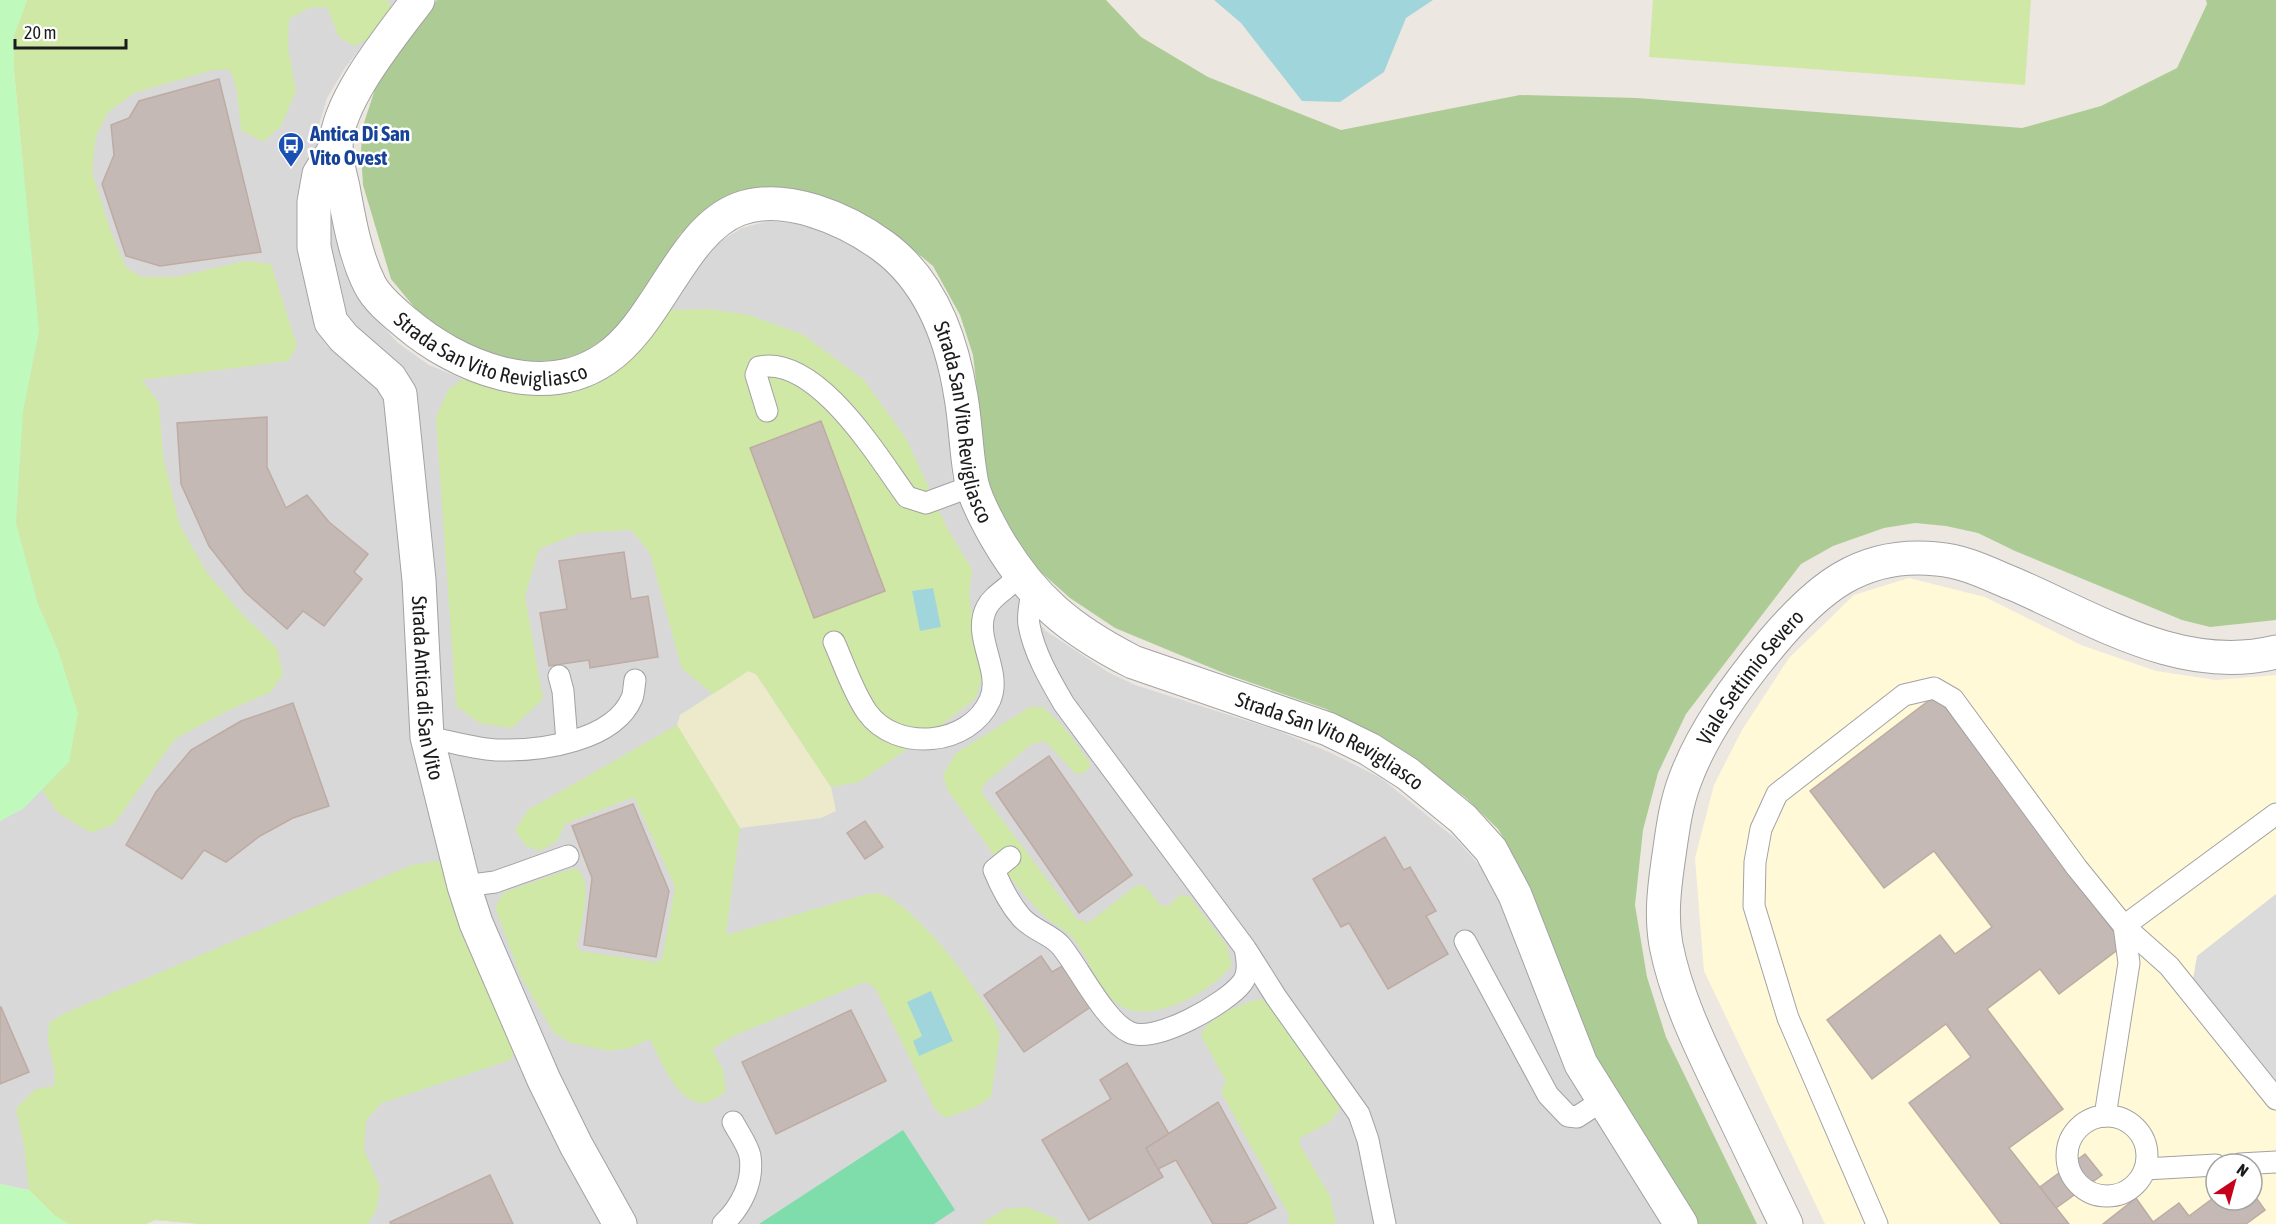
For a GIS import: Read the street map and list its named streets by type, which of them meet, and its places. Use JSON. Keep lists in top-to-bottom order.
{
  "streets": {
    "street": ["Strada San Vito Revigliasco", "Viale Settimio Severo", "Strada Antica di San Vito"]
  },
  "crossings": [
    ["Strada San Vito Revigliasco", "Strada Antica di San Vito"]
  ],
  "places": {
    "bus stop": ["Antica Di San Vito Ovest"]
  },
  "scale_bar": "20 m",
  "north": "top right"
}
